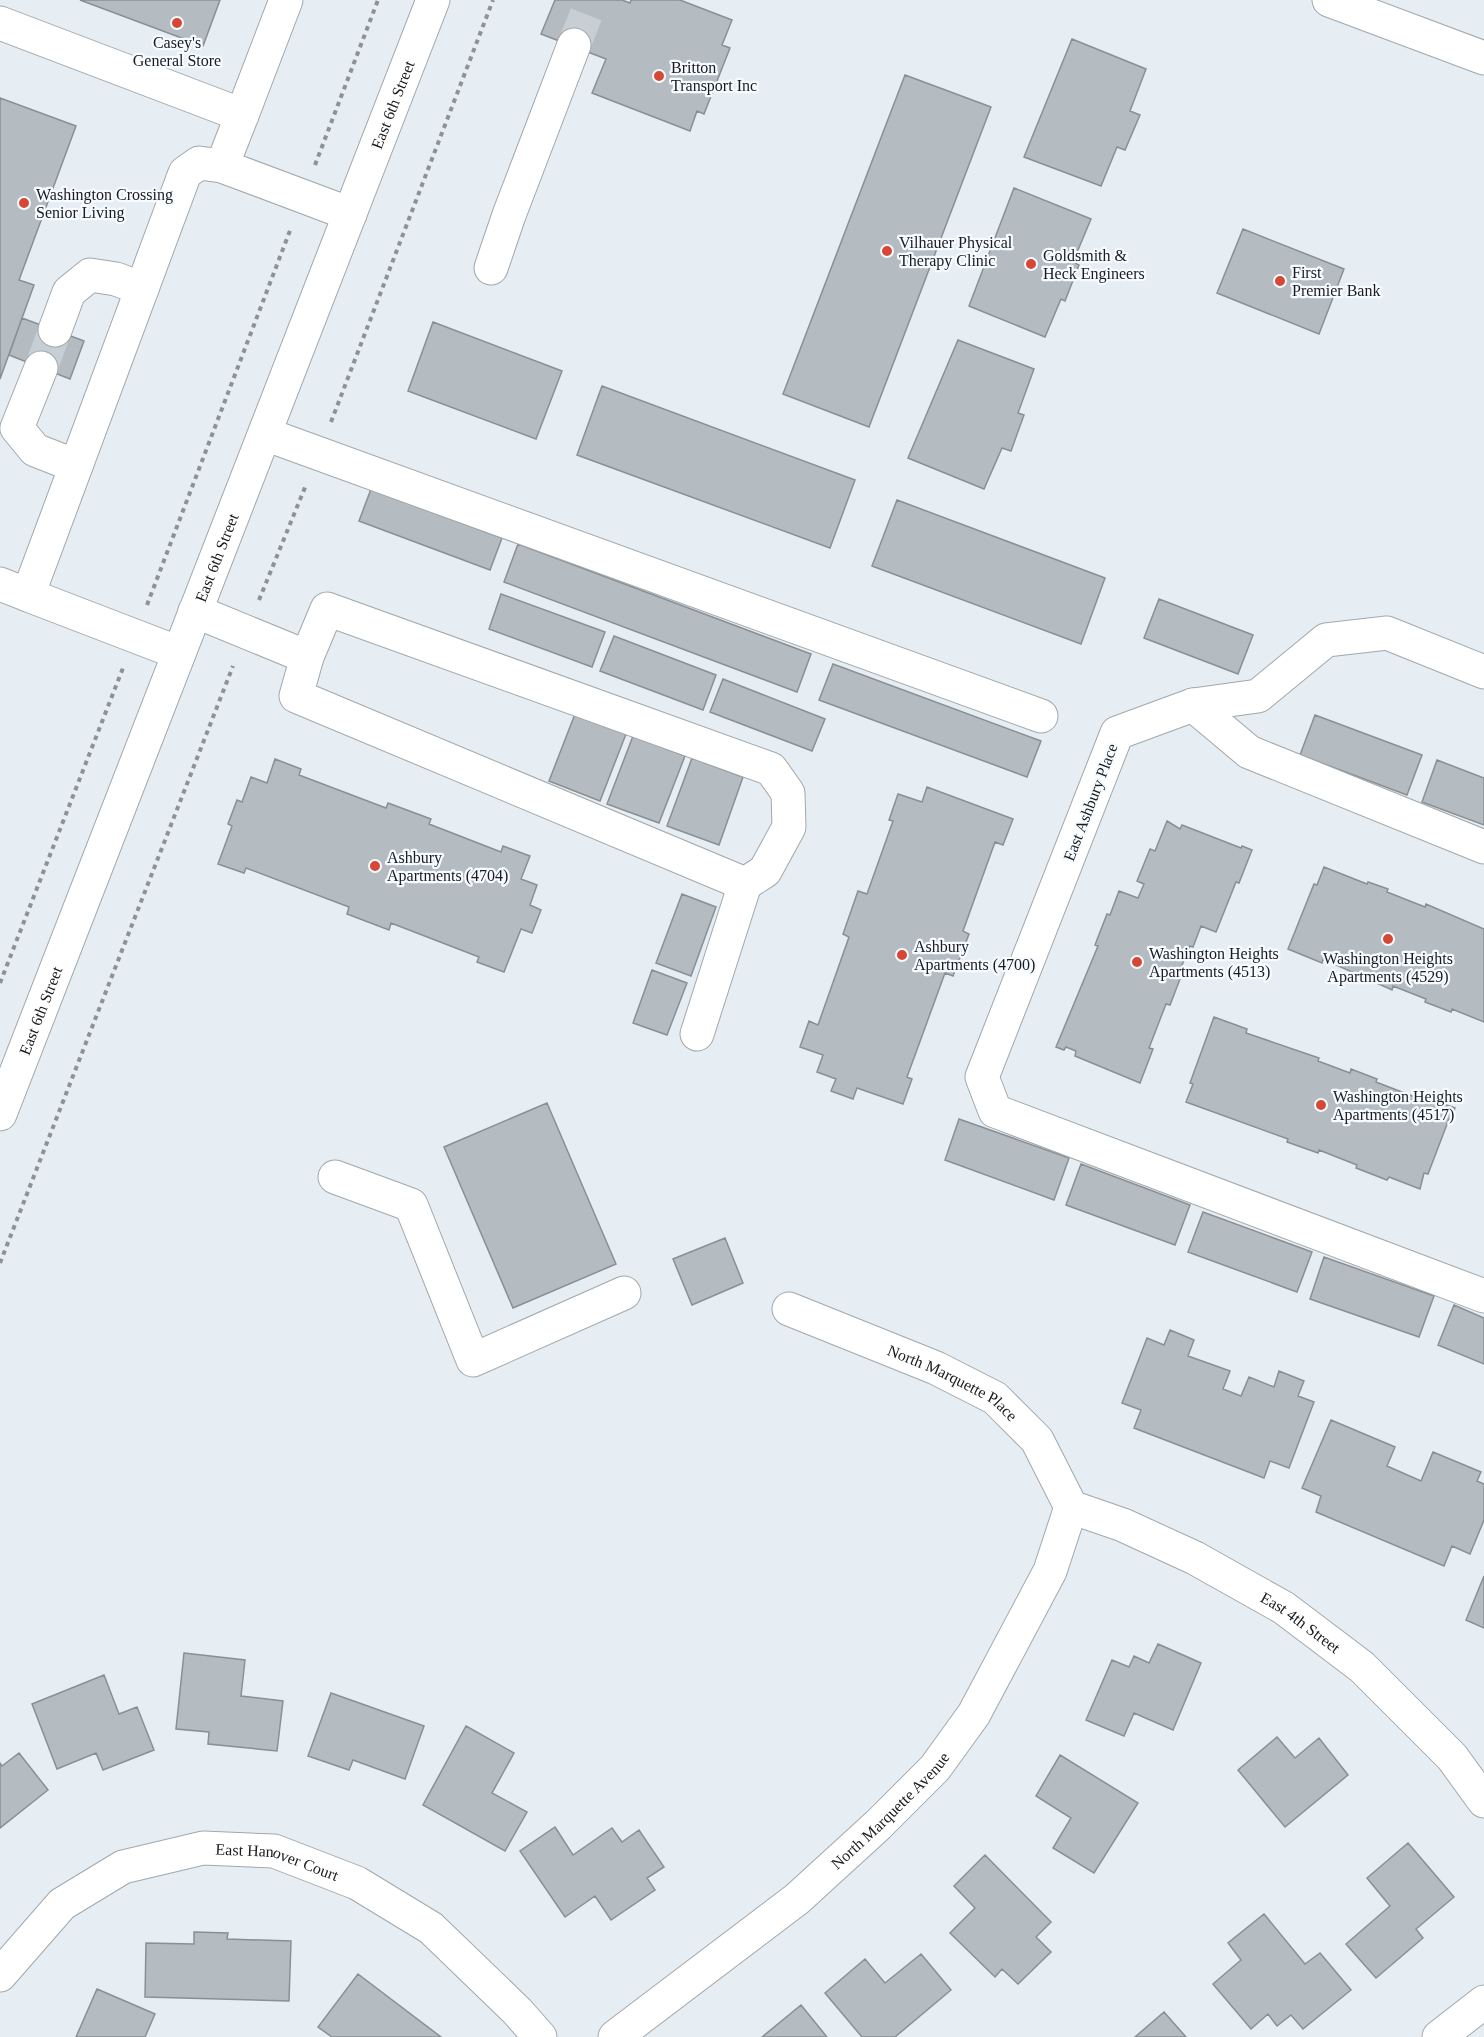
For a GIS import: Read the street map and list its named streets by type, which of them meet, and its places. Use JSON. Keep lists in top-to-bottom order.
{
  "streets": {
    "street": [
      "East 6th Street",
      "East Ashbury Place",
      "North Marquette Place",
      "East 4th Street",
      "North Marquette Avenue",
      "East Hanover Court"
    ]
  },
  "crossings": [
    ["North Marquette Place", "East 4th Street"],
    ["North Marquette Place", "North Marquette Avenue"],
    ["East 4th Street", "North Marquette Avenue"]
  ],
  "places": [
    "Casey's General Store",
    "Britton Transport Inc",
    "Washington Crossing Senior Living",
    "Vilhauer Physical Therapy Clinic",
    "Goldsmith & Heck Engineers",
    "First Premier Bank",
    "Ashbury Apartments (4704)",
    "Washington Heights Apartments (4529)",
    "Ashbury Apartments (4700)",
    "Washington Heights Apartments (4513)",
    "Washington Heights Apartments (4517)"
  ]
}
